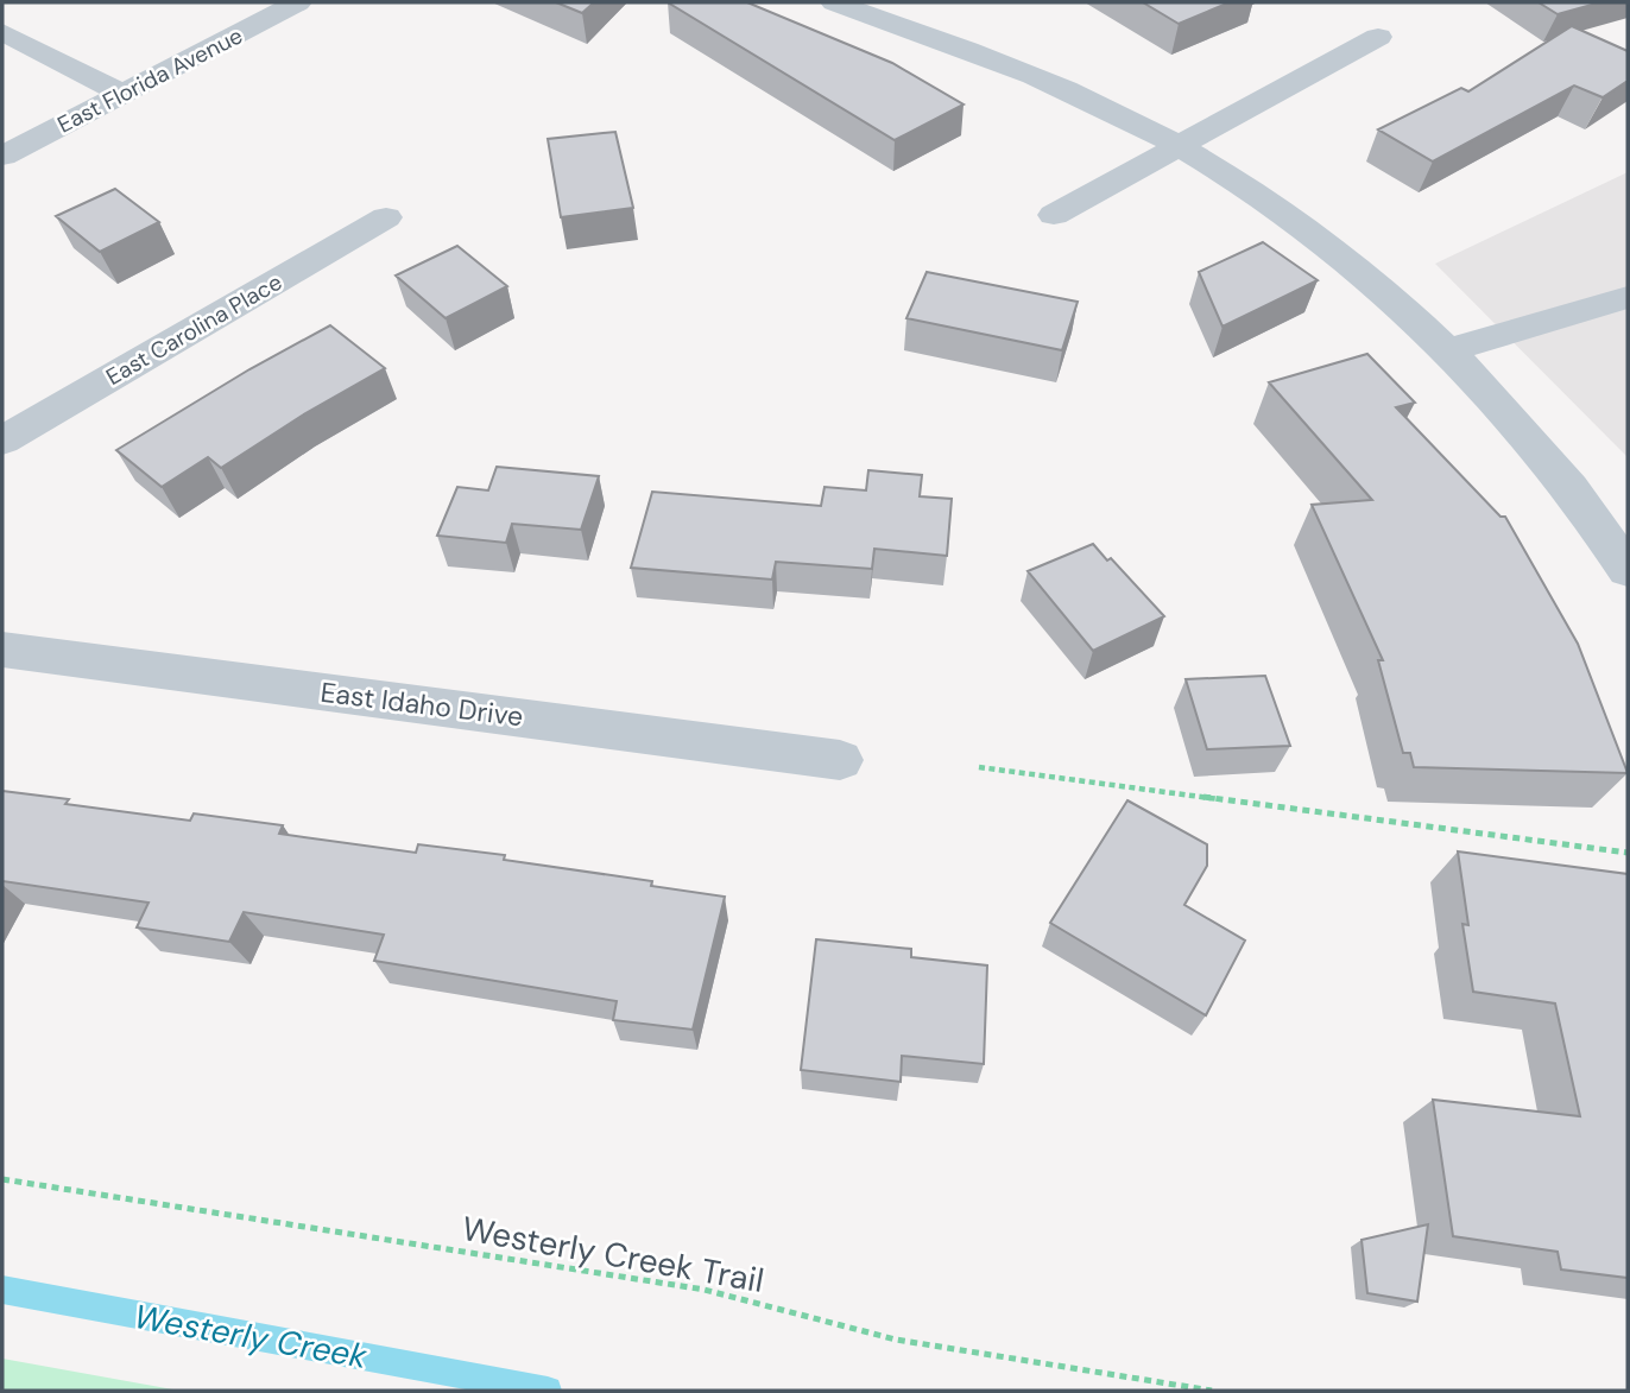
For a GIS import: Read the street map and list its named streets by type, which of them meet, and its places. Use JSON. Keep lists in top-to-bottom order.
{
  "streets": {
    "street": ["East Florida Avenue", "East Carolina Place", "East Idaho Drive"],
    "path": ["Westerly Creek Trail"]
  },
  "water": ["Westerly Creek"]
}
